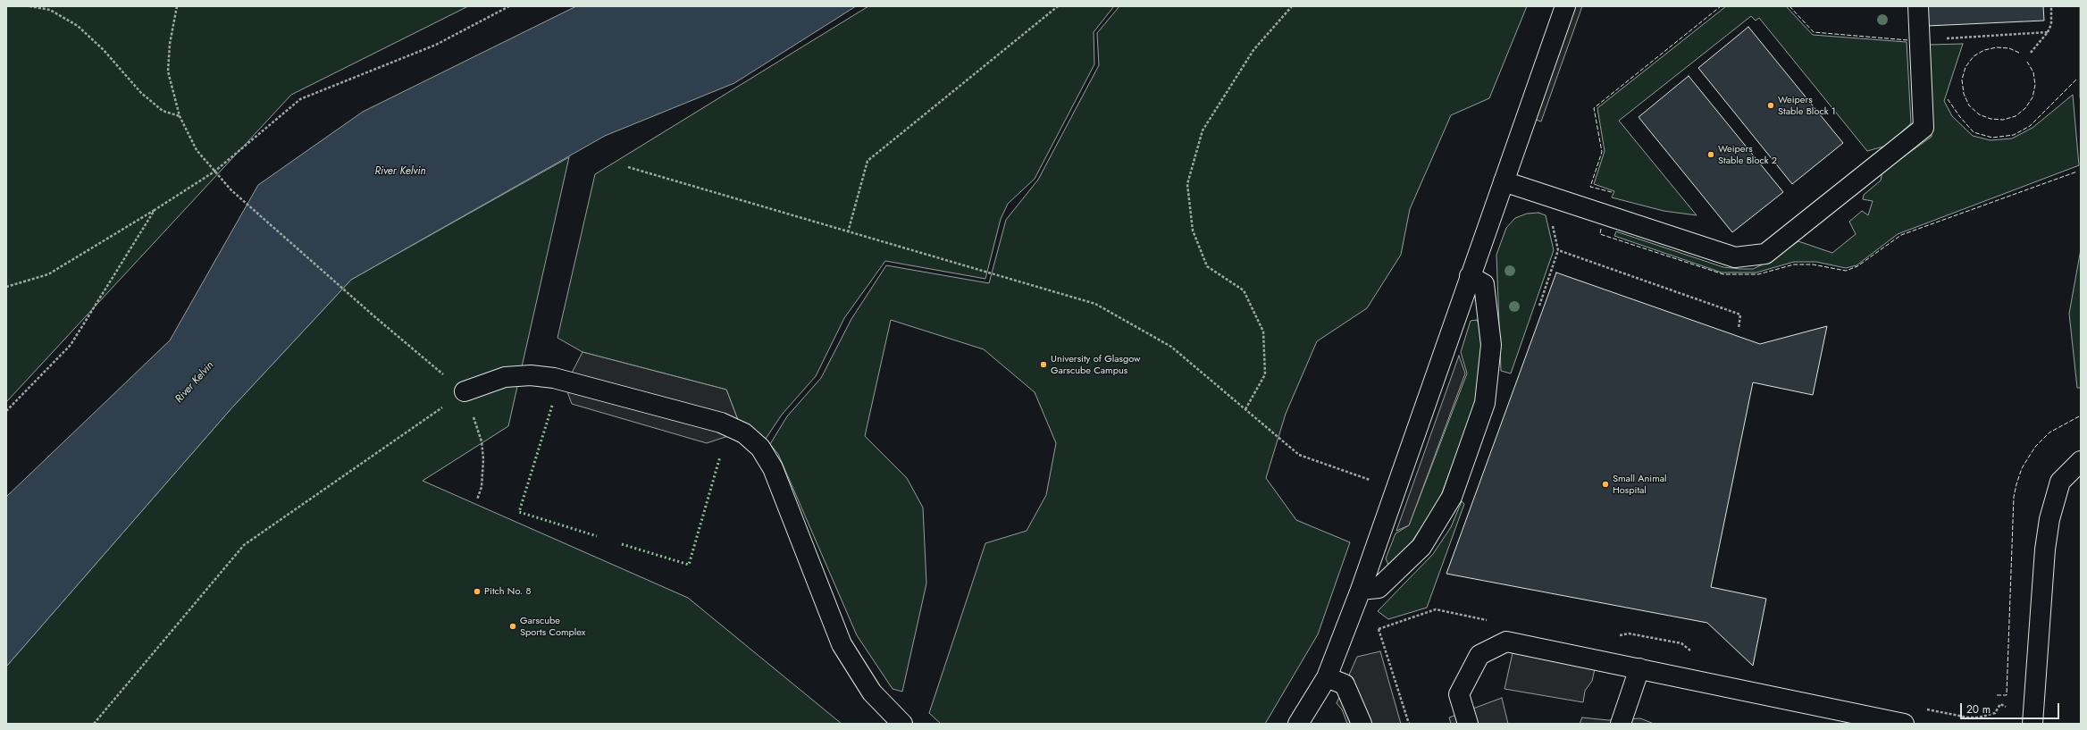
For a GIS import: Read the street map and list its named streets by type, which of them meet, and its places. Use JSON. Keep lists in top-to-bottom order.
{
  "water": ["River Kelvin"],
  "places": [
    "Weipers Stable Block 1",
    "Weipers Stable Block 2",
    "University of Glasgow Garscube Campus",
    "Small Animal Hospital",
    "Pitch No. 8",
    "Garscube Sports Complex"
  ],
  "scale_bar": "20 m"
}
